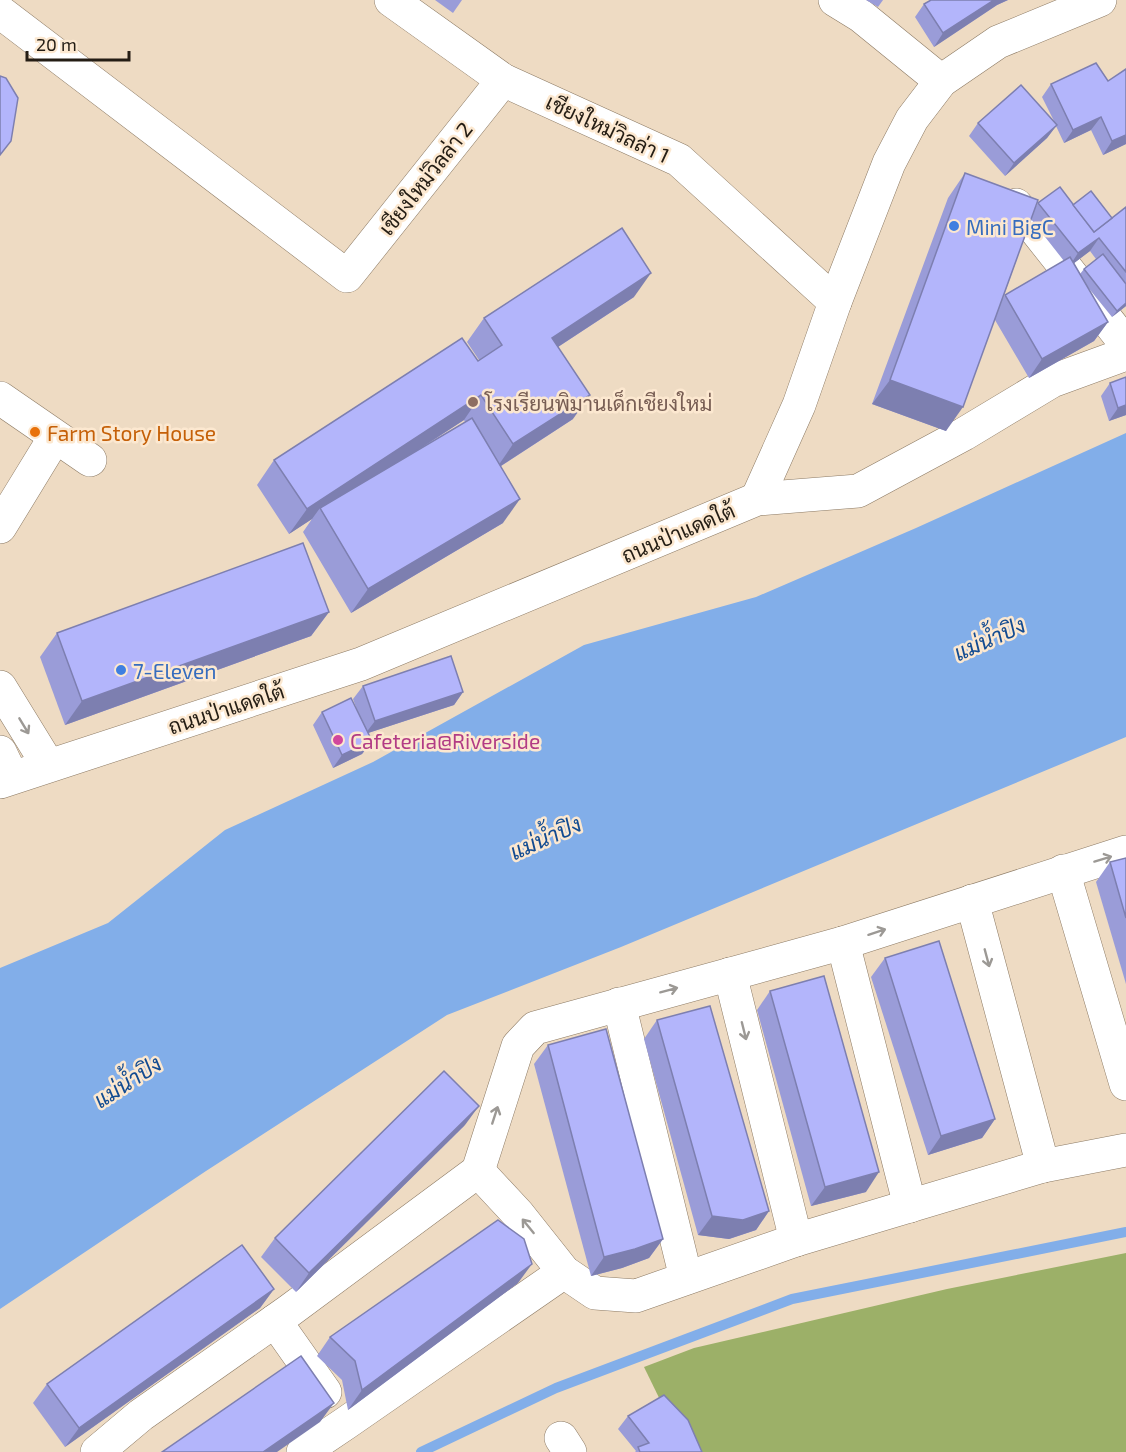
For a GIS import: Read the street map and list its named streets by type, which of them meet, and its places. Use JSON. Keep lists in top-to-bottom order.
{
  "streets": {
    "street": ["เชียงใหม่วิลล่า 1", "เชียงใหม่วิลล่า 2", "ถนนป่าแดดใต้"]
  },
  "crossings": [
    ["เชียงใหม่วิลล่า 1", "เชียงใหม่วิลล่า 2"],
    ["เชียงใหม่วิลล่า 1", "ถนนป่าแดดใต้"]
  ],
  "water": ["แม่น้ำปิง"],
  "places": [
    "Mini BigC",
    "โรงเรียนพิมานเด็กเชียงใหม่",
    "Farm Story House",
    "7-Eleven",
    "Cafeteria@Riverside"
  ],
  "scale_bar": "20 m"
}
